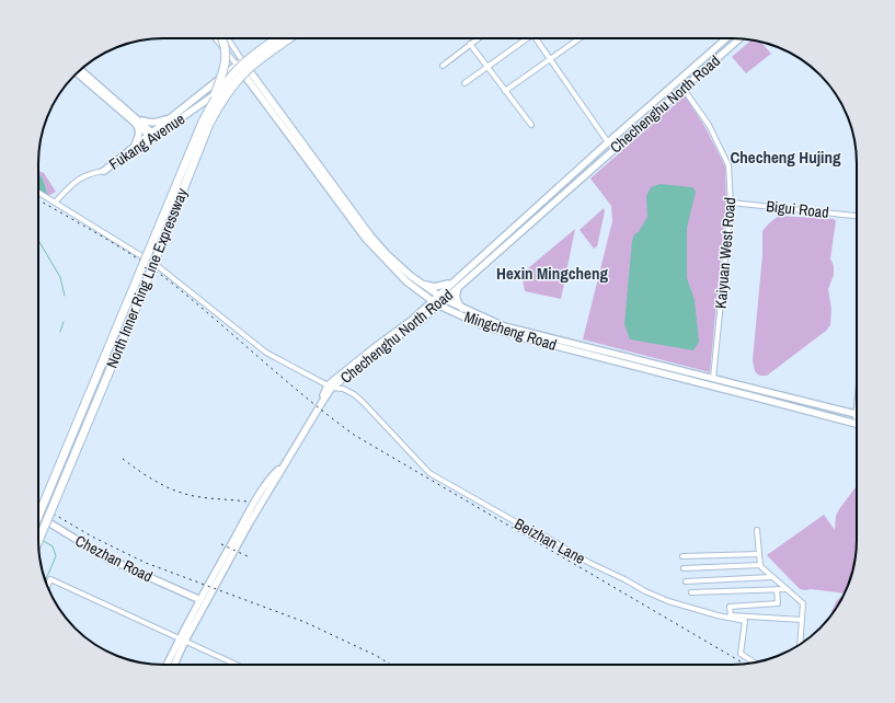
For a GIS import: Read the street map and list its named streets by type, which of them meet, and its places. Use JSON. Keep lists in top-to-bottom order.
{
  "streets": {
    "highway": ["North Inner Ring Line Expressway"],
    "main road": [
      "Chechenghu North Road",
      "Fukang Avenue",
      "Mingcheng Road",
      "Chezhan Road"
    ],
    "street": ["Bigui Road", "Kaiyuan West Road", "Beizhan Lane"]
  },
  "crossings": [
    ["Chechenghu North Road", "Kaiyuan West Road"],
    ["Chechenghu North Road", "Mingcheng Road"],
    ["Chechenghu North Road", "Beizhan Lane"],
    ["Chechenghu North Road", "Chezhan Road"],
    ["Fukang Avenue", "Mingcheng Road"],
    ["Bigui Road", "Kaiyuan West Road"],
    ["Kaiyuan West Road", "Mingcheng Road"]
  ],
  "districts": ["Checheng Hujing", "Hexin Mingcheng"]
}
